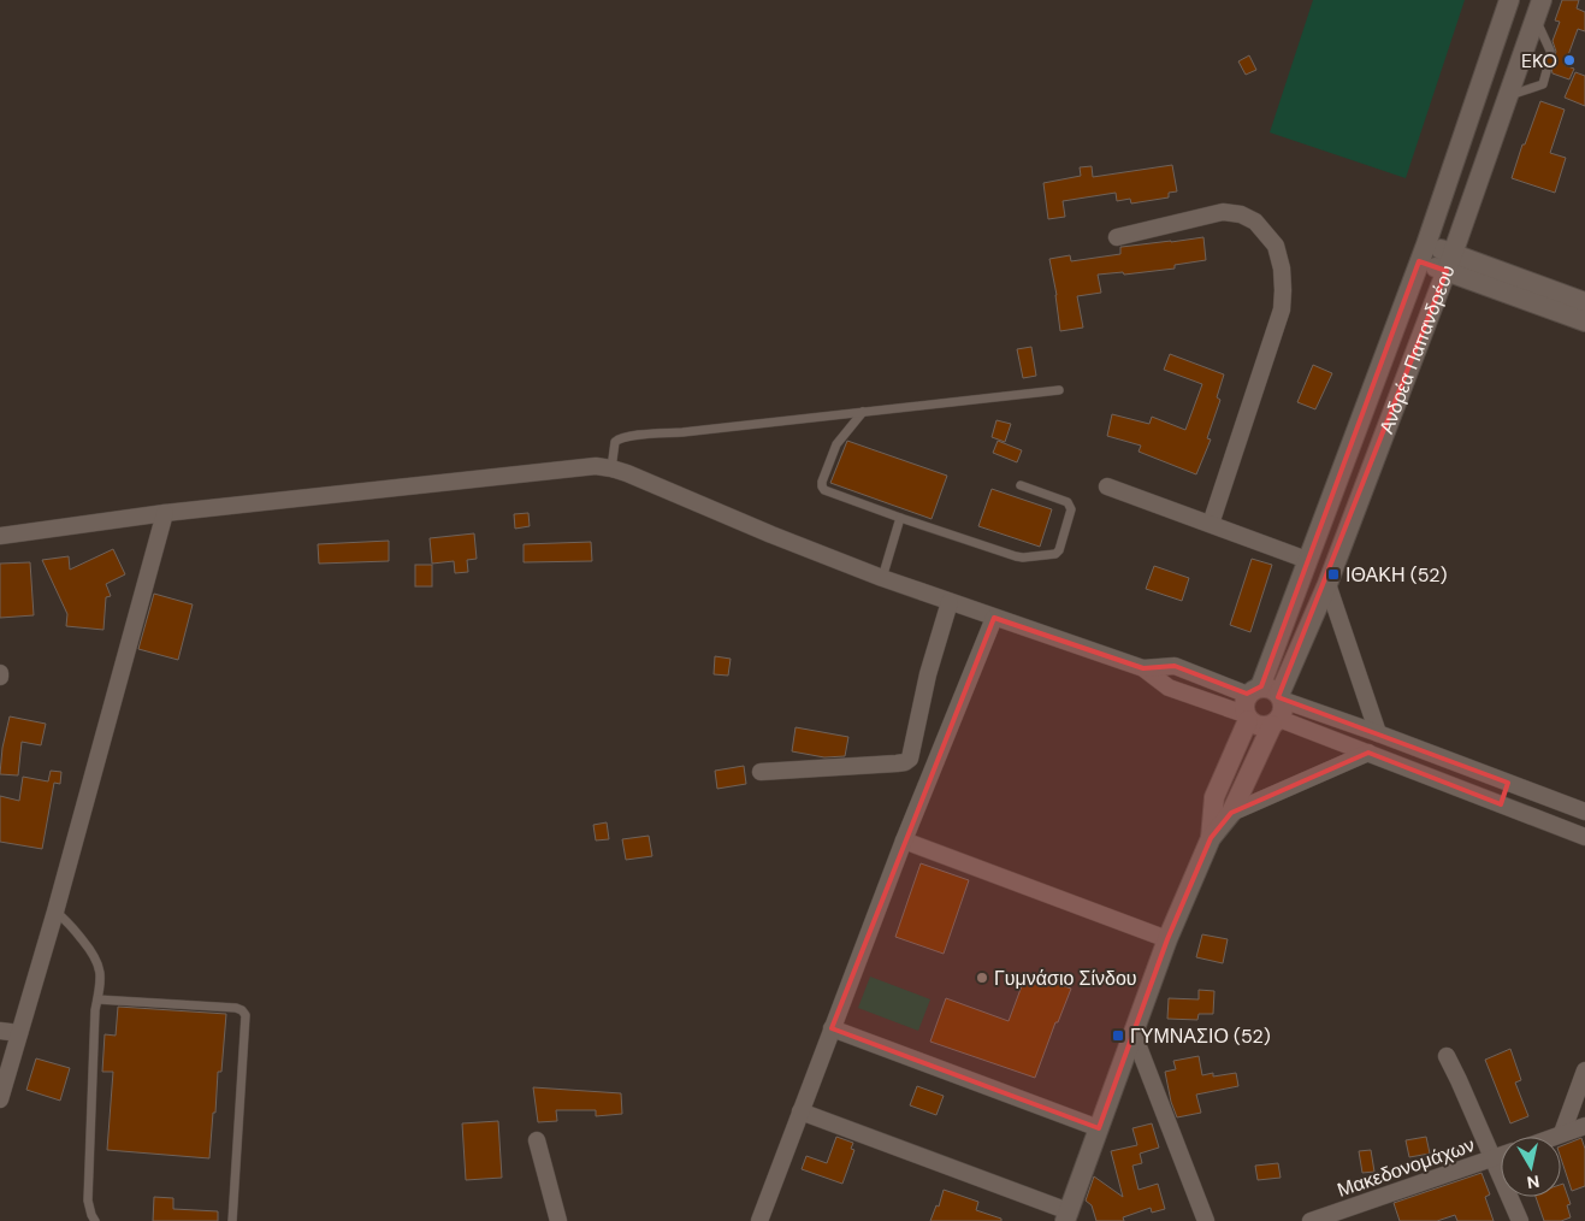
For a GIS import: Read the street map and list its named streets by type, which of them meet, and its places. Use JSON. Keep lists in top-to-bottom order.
{
  "streets": {
    "street": ["Ανδρέα Παπανδρέου", "Μακεδονομάχων"]
  },
  "places": {
    "other": ["EKO", "Γυμνάσιο Σίνδου"],
    "transit": ["ΙΘΑΚΗ (52)", "ΓΥΜΝΑΣΙΟ (52)"]
  },
  "north": "bottom"
}
